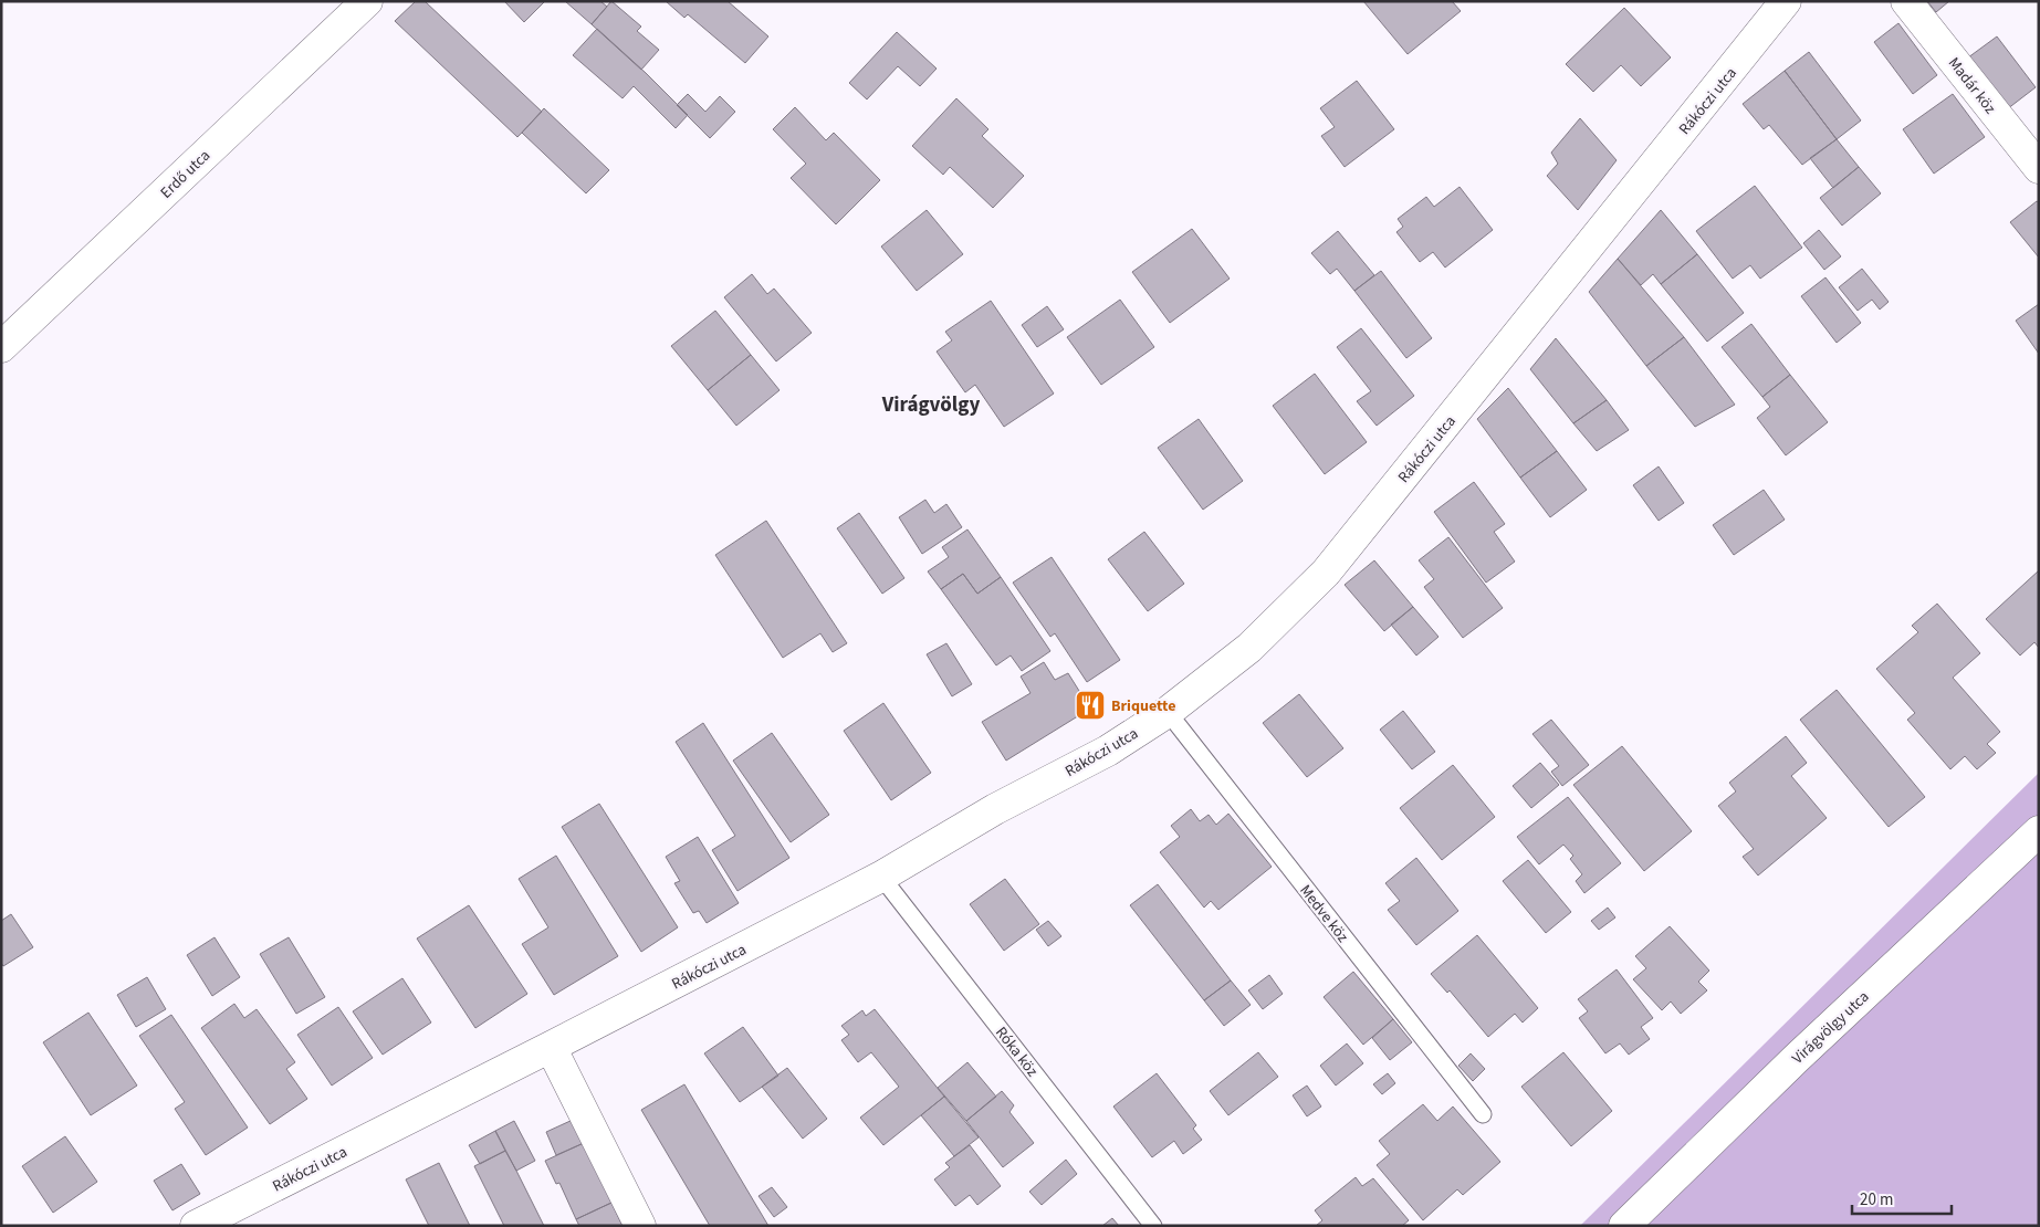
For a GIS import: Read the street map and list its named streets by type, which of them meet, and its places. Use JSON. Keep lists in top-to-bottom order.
{
  "streets": {
    "street": [
      "Madár köz",
      "Rákóczi utca",
      "Erdő utca",
      "Virágvölgy utca"
    ],
    "lane": ["Medve köz", "Róka köz"]
  },
  "crossings": [
    ["Rákóczi utca", "Medve köz"],
    ["Rákóczi utca", "Róka köz"]
  ],
  "districts": ["Virágvölgy"],
  "places": {
    "restaurant": ["Briquette"]
  },
  "scale_bar": "20 m"
}
